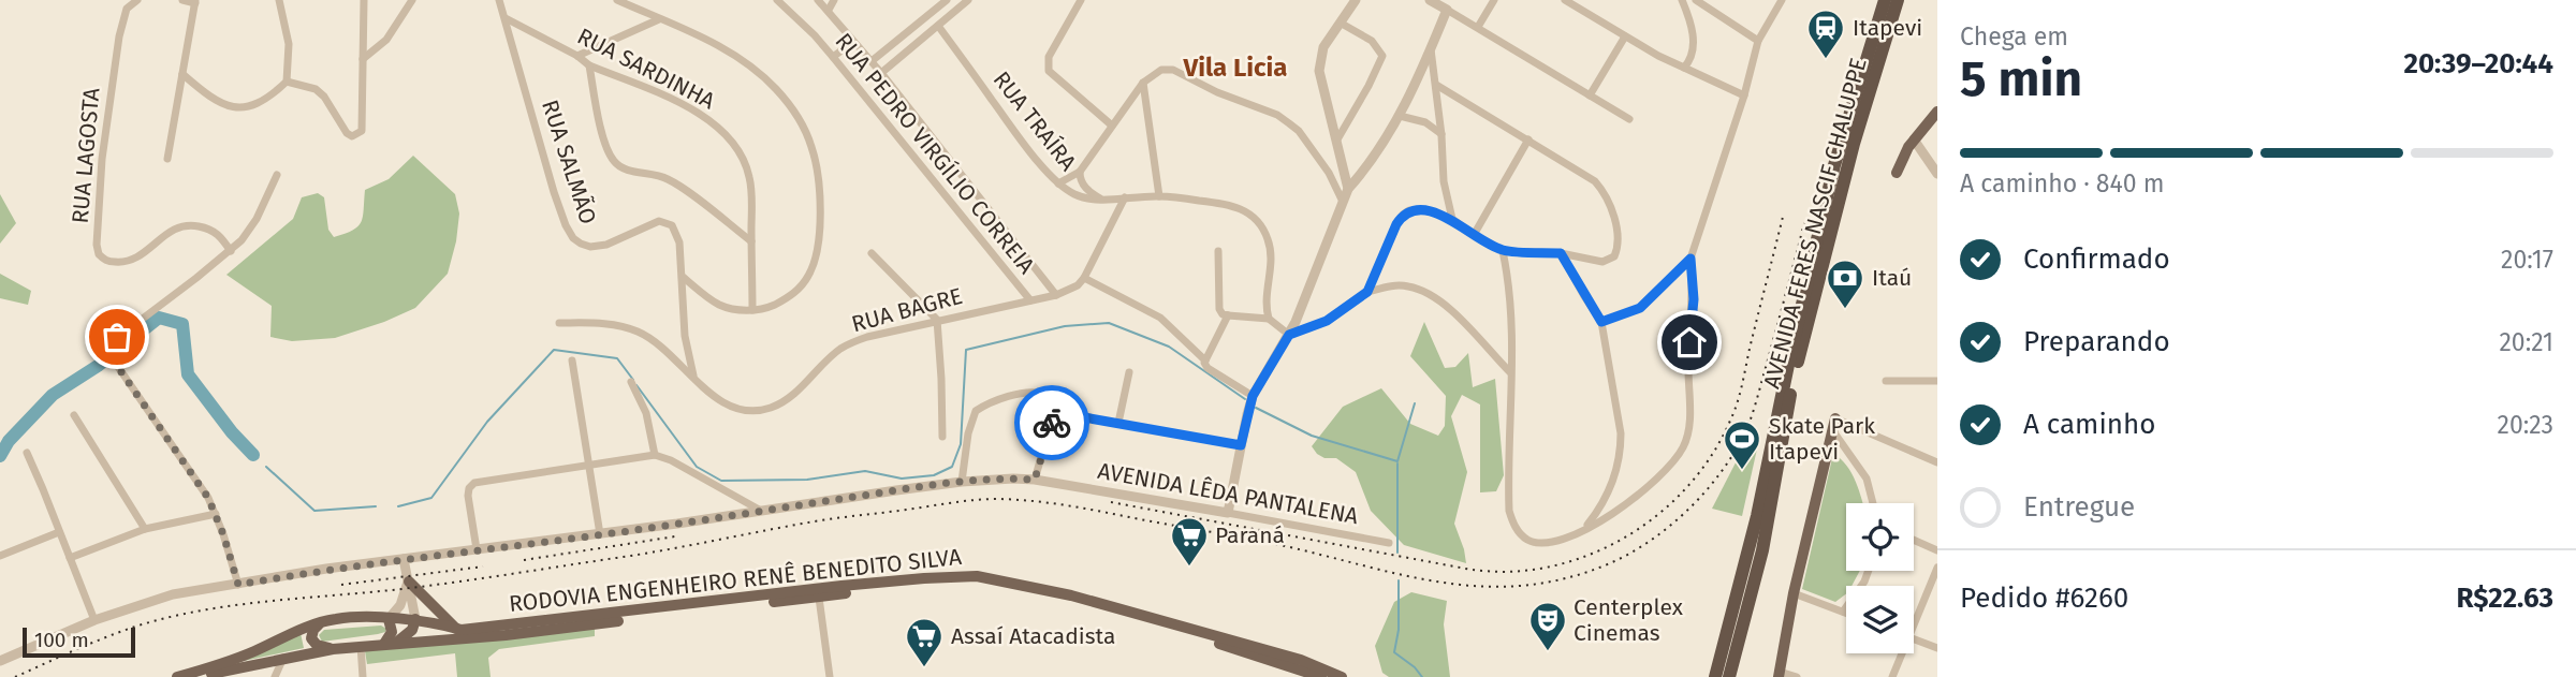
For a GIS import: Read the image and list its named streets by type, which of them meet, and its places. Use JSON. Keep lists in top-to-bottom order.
{
  "streets": {
    "highway": ["AVENIDA FERES NASCIF CHALUPPE"],
    "main road": ["RODOVIA ENGENHEIRO RENÊ BENEDITO SILVA"],
    "street": [
      "RUA SARDINHA",
      "RUA TRAÍRA",
      "RUA PEDRO VIRGÍLIO CORREIA",
      "RUA LAGOSTA",
      "RUA SALMÃO",
      "RUA BAGRE",
      "AVENIDA LÊDA PANTALENA"
    ]
  },
  "crossings": [
    ["RUA SARDINHA", "RUA SALMÃO"],
    ["RUA PEDRO VIRGÍLIO CORREIA", "RUA BAGRE"],
    ["RUA SALMÃO", "RUA BAGRE"]
  ],
  "districts": ["Vila Licia"],
  "places": {
    "station": ["Itapevi"],
    "bank": ["Itaú"],
    "sports": ["Skate Park Itapevi"],
    "supermarket": ["Paraná", "Assaí Atacadista"],
    "theatre": ["Centerplex Cinemas"]
  },
  "scale_bar": "100 m",
  "page": {
    "heading": ["5 min", "Chega em", "20:39–20:44"],
    "panel": ["Pedido #6260", "R$22.63"],
    "bar": "A caminho · 840 m",
    "list": [
      ["Confirmado", "20:17"],
      ["Preparando", "20:21"],
      ["A caminho", "20:23"],
      "Entregue"
    ],
    "scale": "100 m"
  }
}
